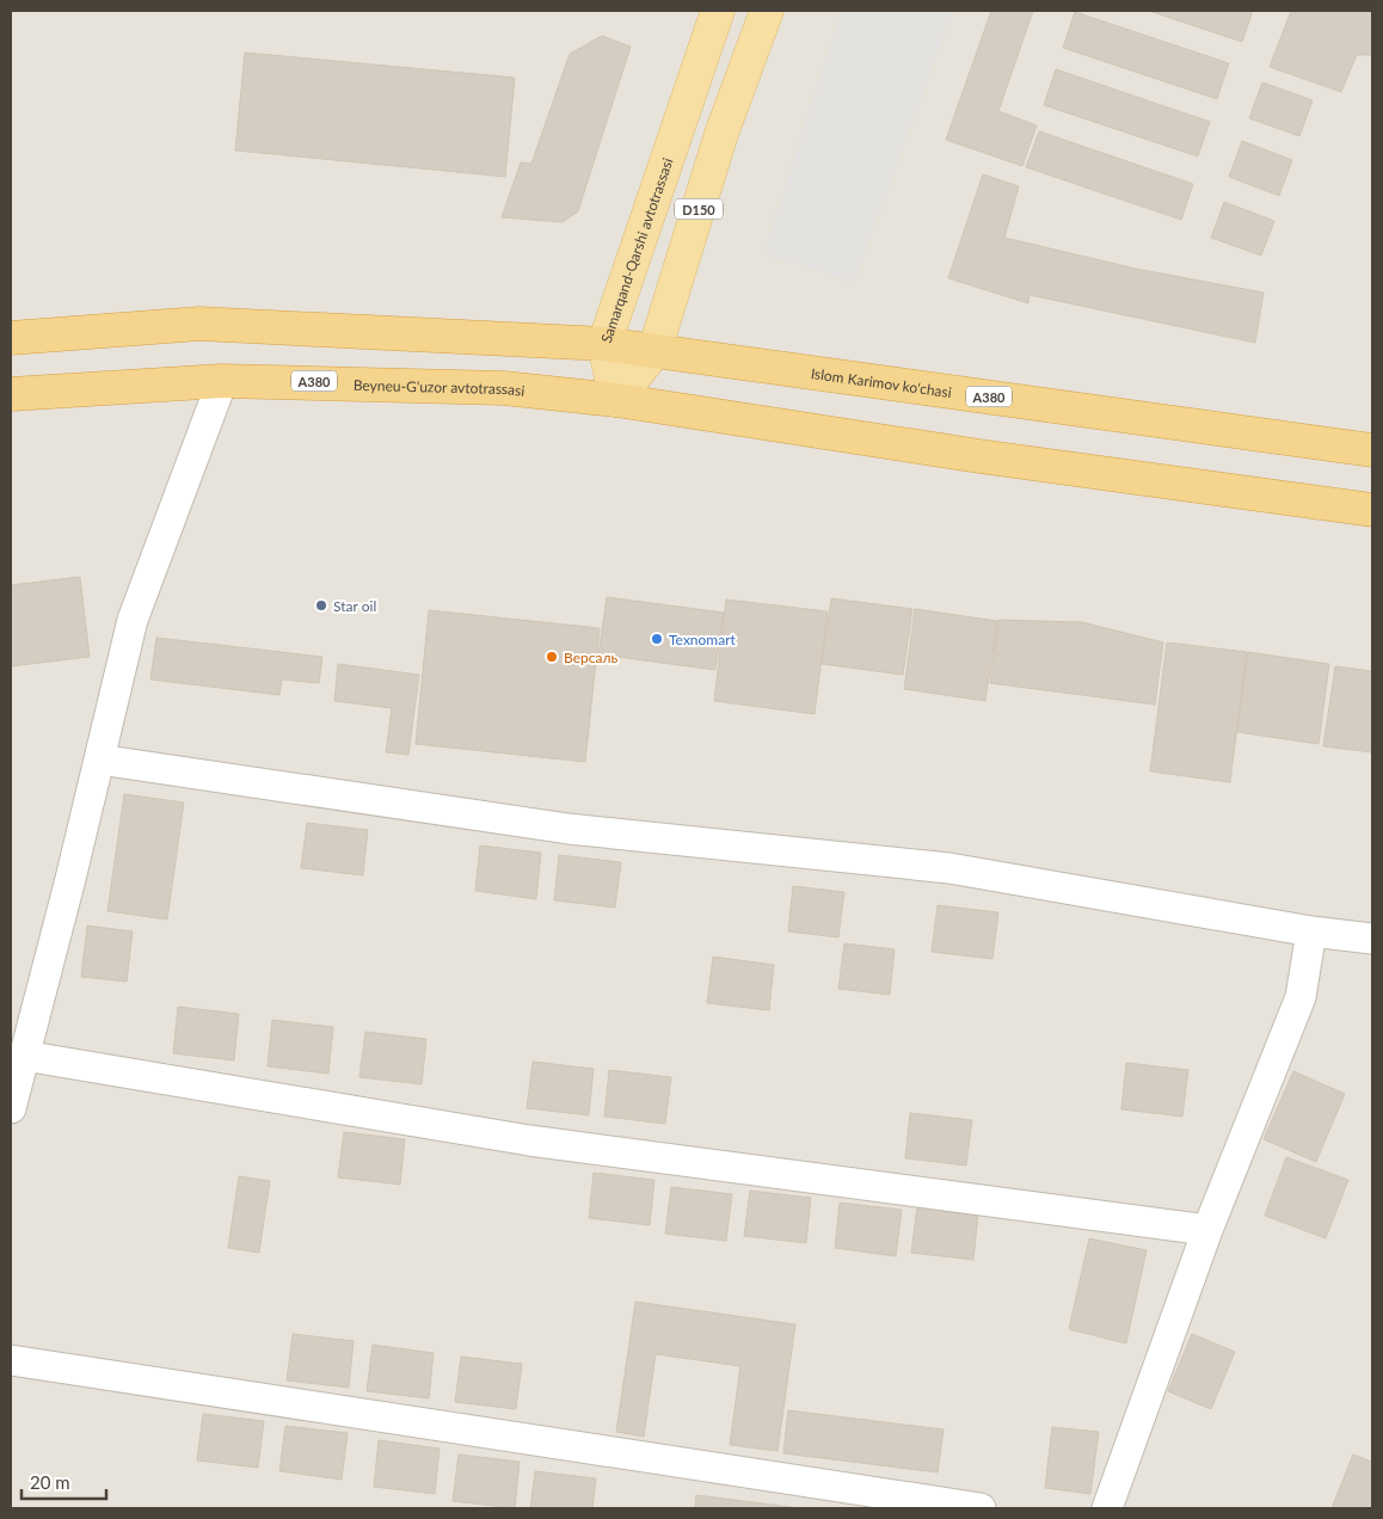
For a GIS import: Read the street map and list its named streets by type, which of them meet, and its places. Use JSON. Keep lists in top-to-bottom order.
{
  "streets": {
    "highway": ["A380", "Islom Karimov ko‘chasi", "Beyneu-G'uzor avtotrassasi"],
    "main road": ["D150", "Samarqand-Qarshi avtotrassasi"]
  },
  "crossings": [
    ["D150", "Samarqand-Qarshi avtotrassasi"],
    ["D150", "A380"],
    ["D150", "Islom Karimov ko‘chasi"],
    ["D150", "Beyneu-G'uzor avtotrassasi"],
    ["Samarqand-Qarshi avtotrassasi", "A380"],
    ["Samarqand-Qarshi avtotrassasi", "Islom Karimov ko‘chasi"],
    ["Samarqand-Qarshi avtotrassasi", "Beyneu-G'uzor avtotrassasi"],
    ["A380", "Islom Karimov ko‘chasi"],
    ["A380", "Beyneu-G'uzor avtotrassasi"]
  ],
  "places": ["Star oil", "Texnomart", "Версаль"],
  "scale_bar": "20 m"
}
